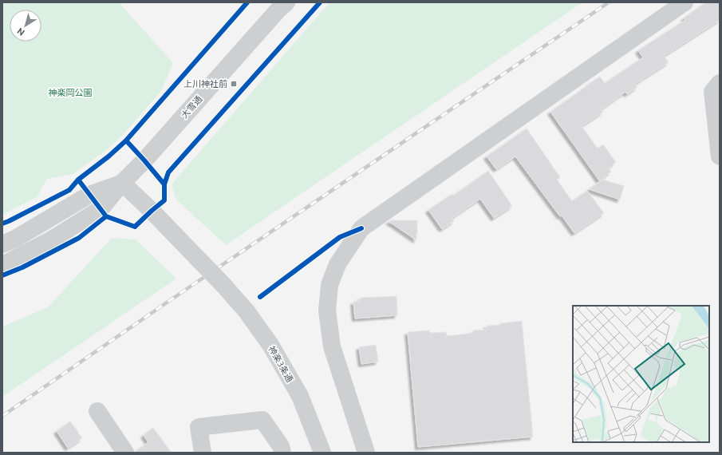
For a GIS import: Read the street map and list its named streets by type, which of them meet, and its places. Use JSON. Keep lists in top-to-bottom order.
{
  "streets": {
    "main road": ["大雪通"],
    "street": ["神楽3条通"]
  },
  "crossings": [
    ["大雪通", "神楽3条通"]
  ],
  "parks": ["神楽岡公園"],
  "places": {
    "transit": ["上川神社前"]
  },
  "north": "bottom left"
}
